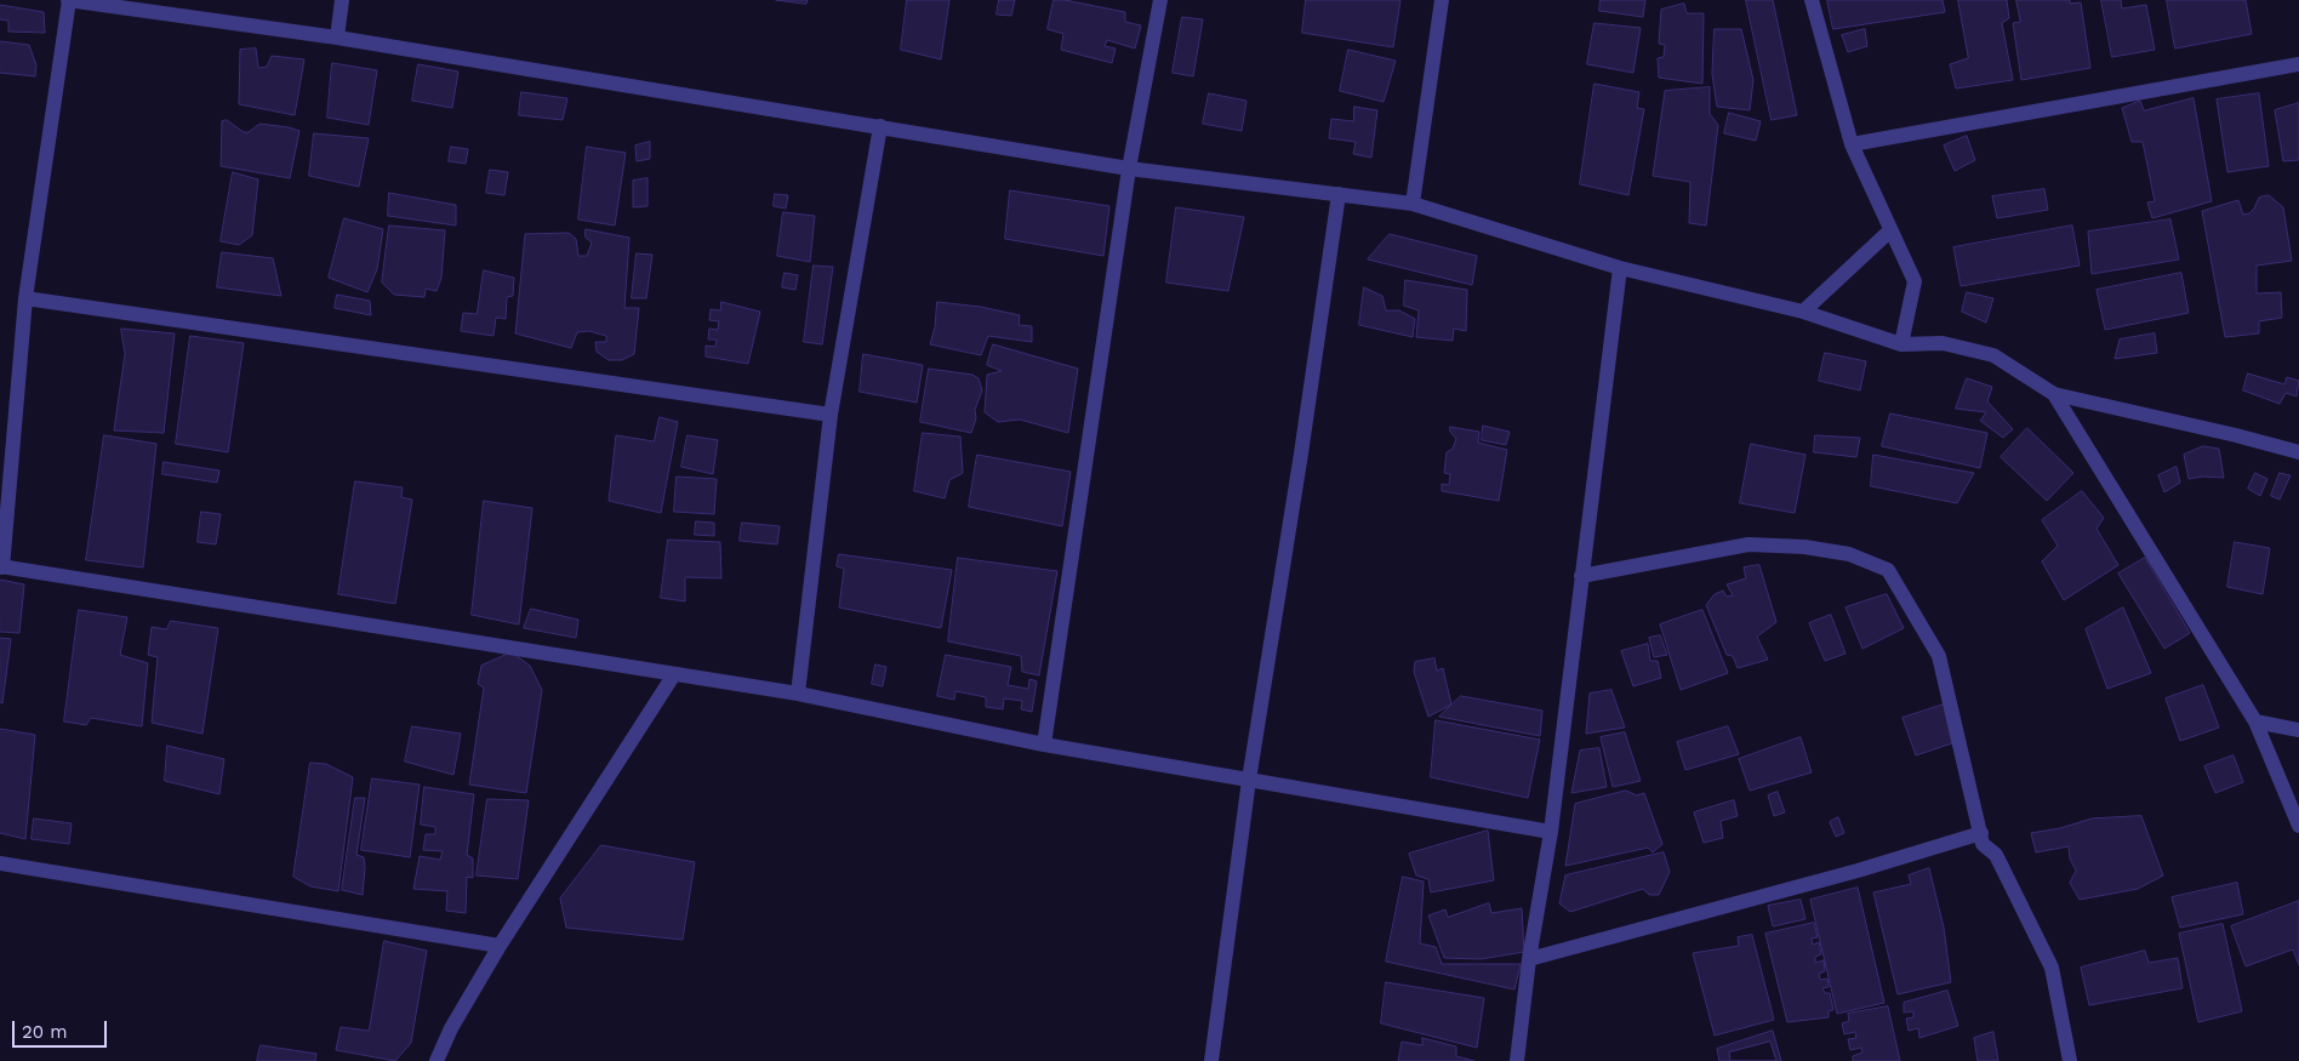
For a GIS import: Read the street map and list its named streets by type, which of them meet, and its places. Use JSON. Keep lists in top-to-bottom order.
{
  "scale_bar": "20 m"
}
